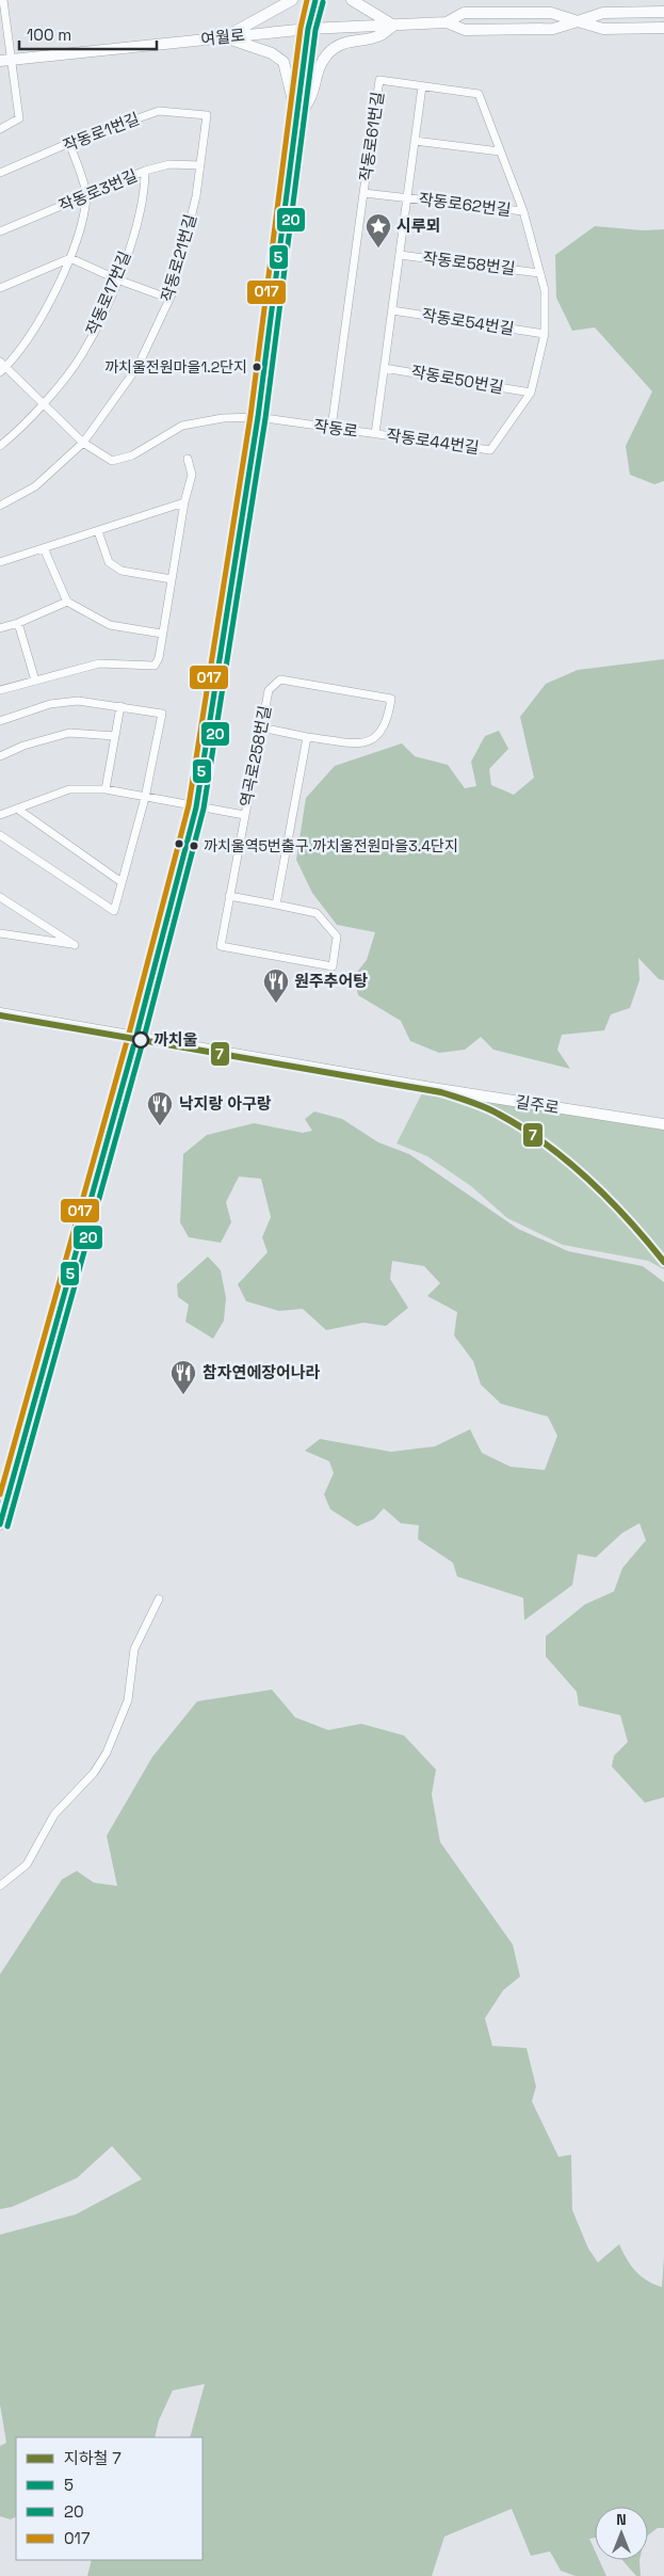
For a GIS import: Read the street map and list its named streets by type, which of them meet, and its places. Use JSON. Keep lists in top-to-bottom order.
{
  "streets": {
    "street": [
      "여월로",
      "작동로1번길",
      "작동로61번길",
      "작동로3번길",
      "작동로62번길",
      "작동로21번길",
      "작동로58번길",
      "작동로17번길",
      "작동로54번길",
      "작동로50번길",
      "작동로",
      "작동로44번길",
      "역곡로258번길",
      "길주로"
    ]
  },
  "crossings": [
    ["작동로1번길", "작동로21번길"],
    ["작동로61번길", "작동로62번길"],
    ["작동로61번길", "작동로"],
    ["작동로3번길", "작동로21번길"],
    ["작동로3번길", "작동로17번길"],
    ["작동로62번길", "작동로"],
    ["작동로21번길", "작동로"],
    ["작동로58번길", "작동로"],
    ["작동로17번길", "작동로"],
    ["작동로54번길", "작동로"],
    ["작동로50번길", "작동로"],
    ["작동로50번길", "작동로44번길"],
    ["작동로", "작동로44번길"]
  ],
  "places": {
    "place": ["시루뫼"],
    "other": ["까치울전원마을1.2단지", "까치울역5번출구.까치울전원마을3.4단지", "까치울"],
    "restaurant": ["원주추어탕", "낙지랑 아구랑", "참자연에장어나라"]
  },
  "lines": [
    "transit line 5",
    "transit line 017",
    "transit line 20",
    "metro line 7"
  ],
  "legend": [
    "지하철 7",
    "5",
    "20",
    "017"
  ],
  "scale_bar": "100 m",
  "north": "top"
}
